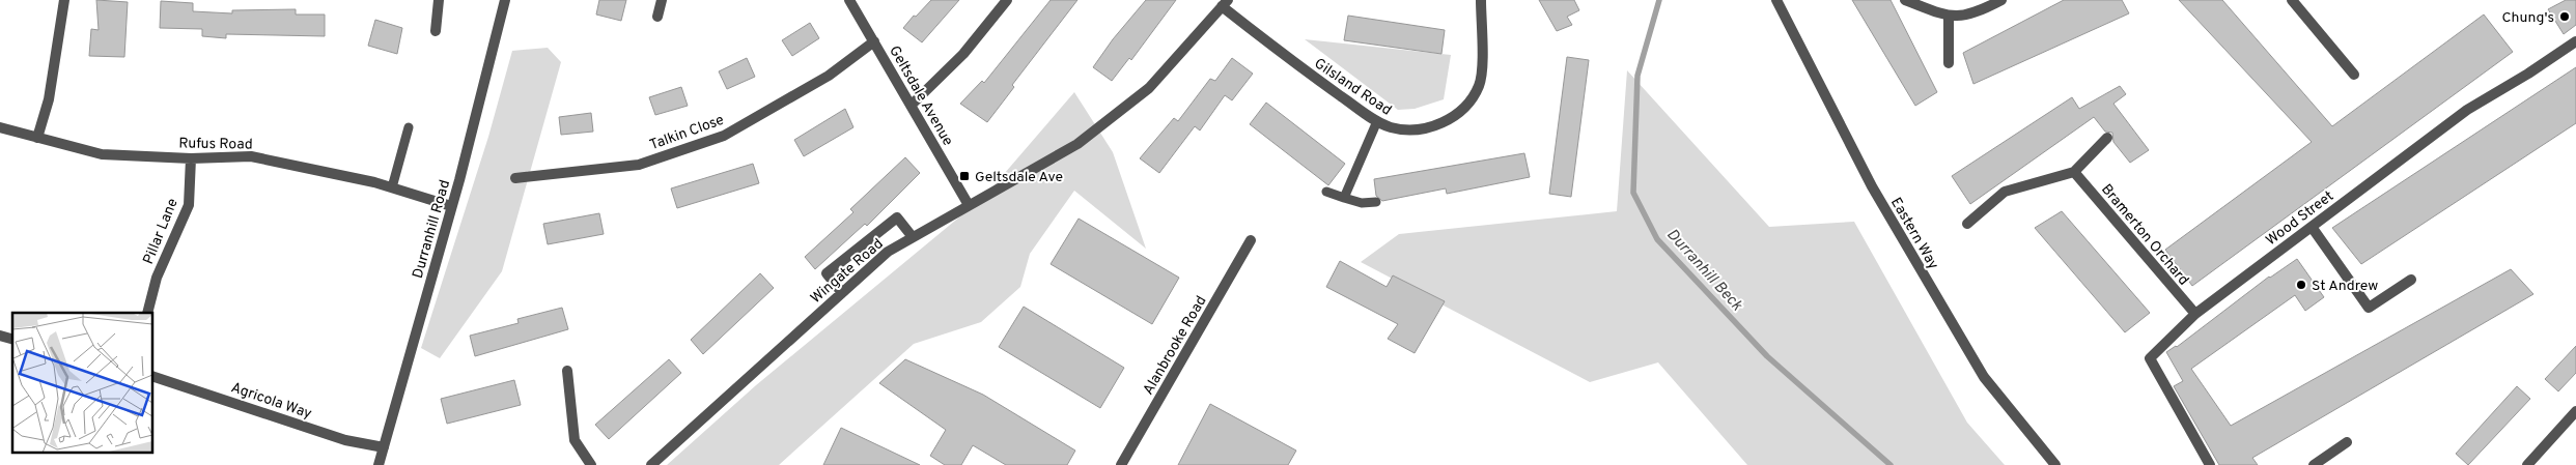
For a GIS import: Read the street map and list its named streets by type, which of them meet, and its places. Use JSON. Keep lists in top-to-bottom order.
{
  "streets": {
    "street": [
      "Gilsland Road",
      "Geltsdale Avenue",
      "Talkin Close",
      "Rufus Road",
      "Wood Street",
      "Durranhill Road",
      "Pillar Lane",
      "Eastern Way",
      "Bramerton Orchard",
      "Wingate Road",
      "Alanbrooke Road",
      "Agricola Way"
    ]
  },
  "crossings": [
    ["Gilsland Road", "Wingate Road"],
    ["Geltsdale Avenue", "Talkin Close"],
    ["Geltsdale Avenue", "Wingate Road"],
    ["Rufus Road", "Durranhill Road"],
    ["Rufus Road", "Pillar Lane"],
    ["Wood Street", "Bramerton Orchard"],
    ["Durranhill Road", "Agricola Way"]
  ],
  "water": ["Durranhill Beck"],
  "places": {
    "other": ["Chung's", "St Andrew"],
    "transit": ["Geltsdale Ave"]
  }
}
